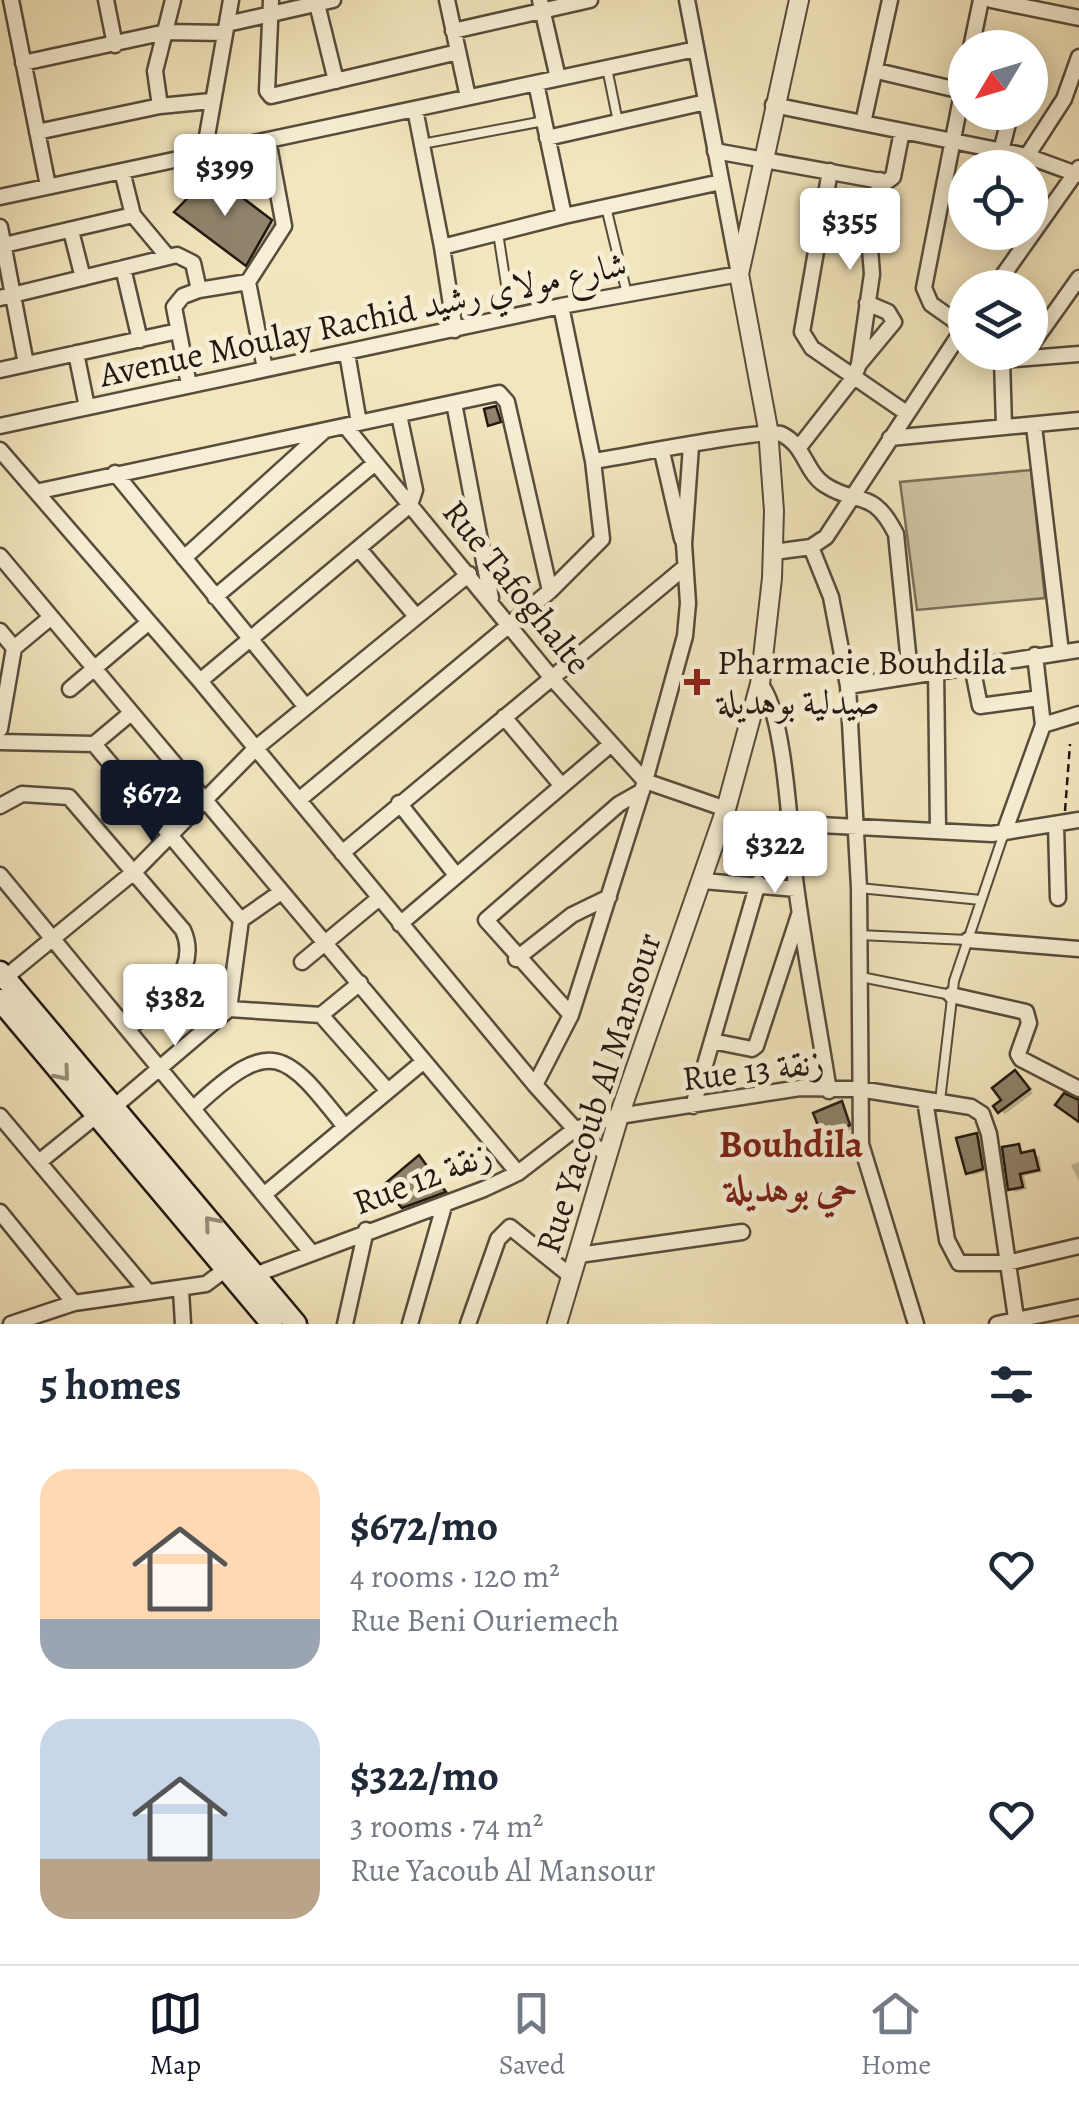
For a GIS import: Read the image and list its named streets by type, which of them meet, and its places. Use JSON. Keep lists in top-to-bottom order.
{
  "streets": {
    "street": [
      "Avenue Moulay Rachid شارع مولاي رشيد",
      "Rue Tafoghalte",
      "Rue 13 زنقة",
      "Rue Yacoub Al Mansour",
      "Rue 12 زنقة"
    ]
  },
  "crossings": [
    ["Avenue Moulay Rachid شارع مولاي رشيد", "Rue Yacoub Al Mansour"],
    ["Rue 13 زنقة", "Rue Yacoub Al Mansour"],
    ["Rue 13 زنقة", "Rue 12 زنقة"],
    ["Rue Yacoub Al Mansour", "Rue 12 زنقة"]
  ],
  "districts": ["Bouhdila حي بوهديلة"],
  "places": {
    "health": ["Pharmacie Bouhdila صيدلية بوهديلة"]
  },
  "north": "bottom left",
  "page": {
    "price": [
      "$399",
      "$355",
      "$672",
      "$322",
      "$382"
    ],
    "heading": "5 homes",
    "list": [
      {
        "name": "$672/mo",
        "note": "4 rooms · 120 m² · Rue Beni Ouriemech"
      },
      {
        "name": "$322/mo",
        "note": "3 rooms · 74 m² · Rue Yacoub Al Mansour"
      }
    ],
    "tabs": ["Map", "Saved", "Home"]
  }
}
